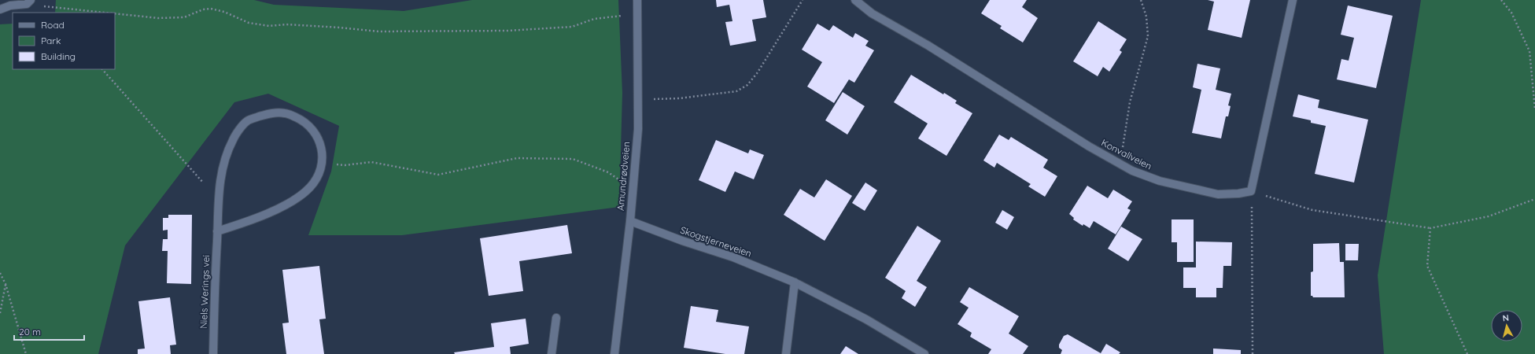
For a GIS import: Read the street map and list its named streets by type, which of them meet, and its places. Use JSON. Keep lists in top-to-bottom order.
{
  "streets": {
    "street": [
      "Konvallveien",
      "Amundrødveien",
      "Skogstjerneveien",
      "Niels Werings vei"
    ]
  },
  "crossings": [
    ["Amundrødveien", "Skogstjerneveien"]
  ],
  "legend": ["Road", "Park", "Building"],
  "scale_bar": "20 m",
  "north": "top"
}
